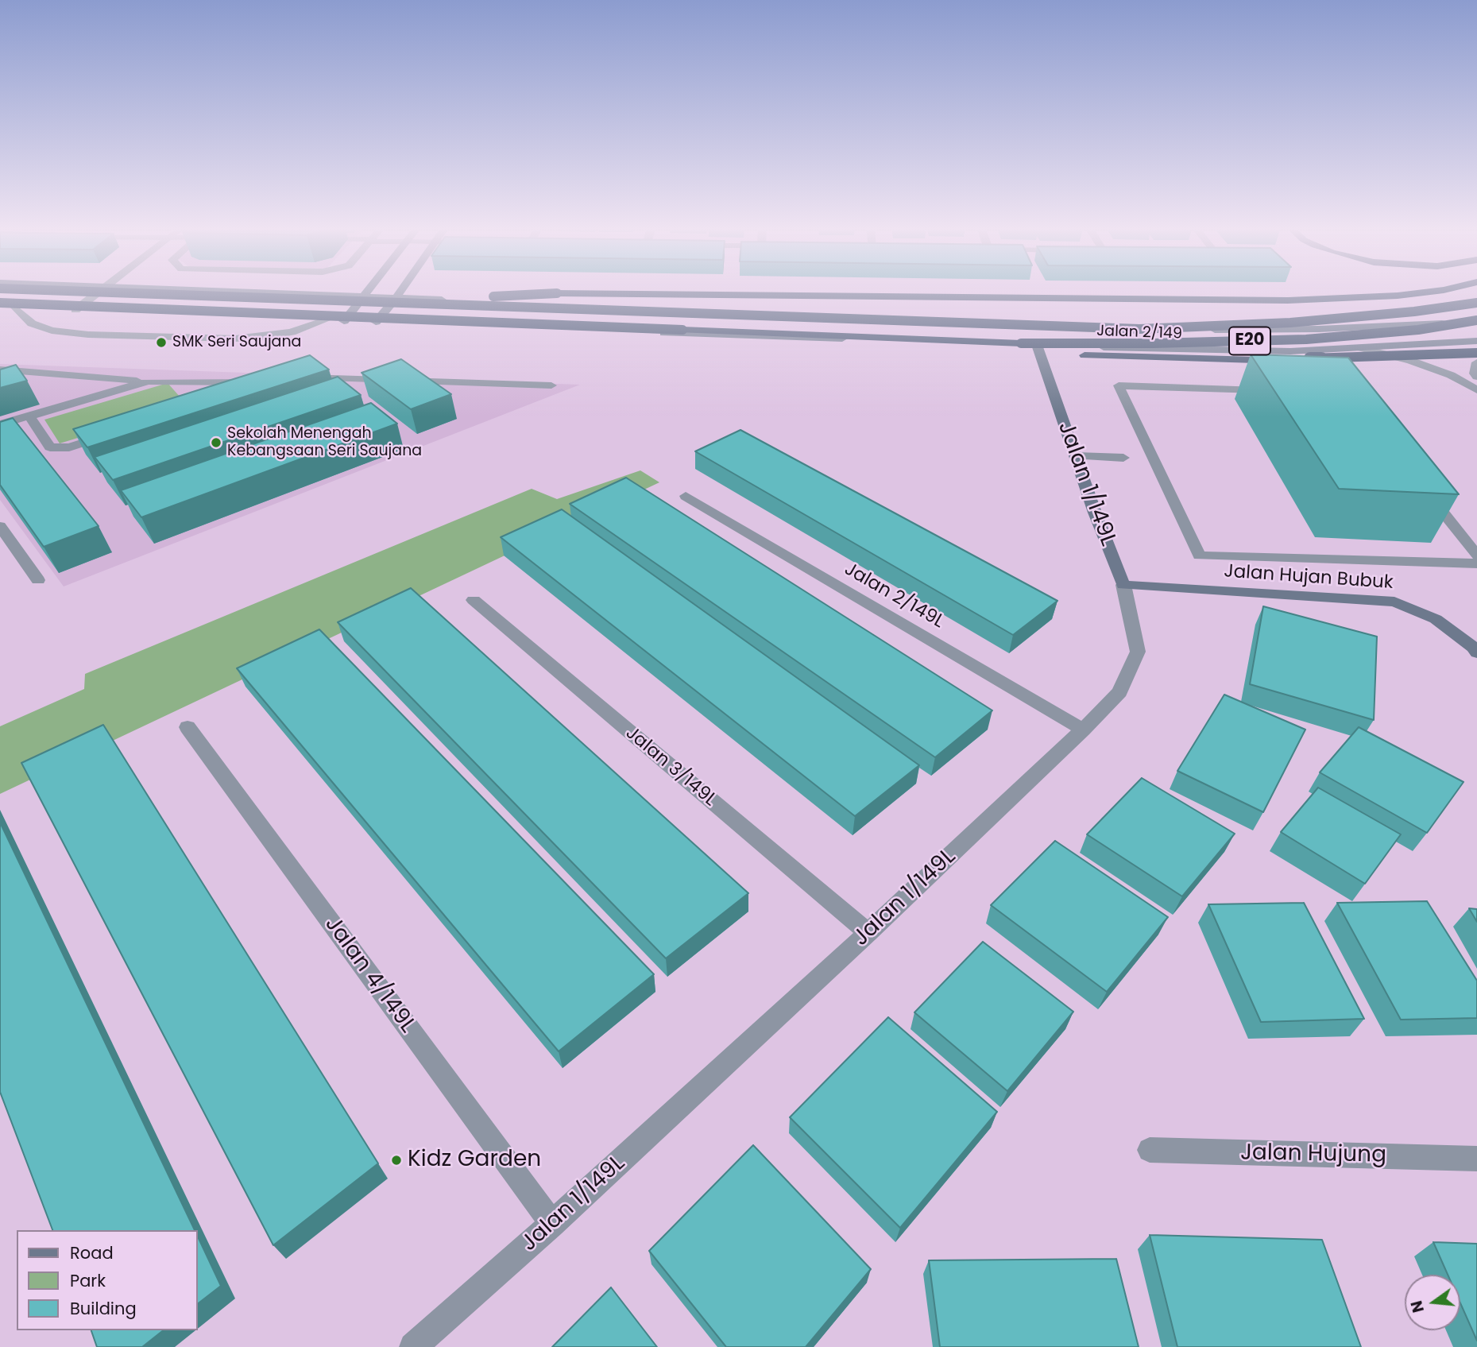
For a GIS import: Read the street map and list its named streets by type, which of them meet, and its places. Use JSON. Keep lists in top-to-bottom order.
{
  "streets": {
    "highway": ["E20"],
    "main road": ["Jalan 2/149", "Jalan 1/149L", "Jalan Hujan Bubuk"],
    "street": [
      "Jalan 2/149L",
      "Jalan 3/149L",
      "Jalan 4/149L",
      "Jalan Hujung"
    ]
  },
  "crossings": [
    ["Jalan 2/149", "E20"],
    ["Jalan 2/149", "Jalan 1/149L"],
    ["Jalan 1/149L", "Jalan Hujan Bubuk"],
    ["Jalan 1/149L", "Jalan 2/149L"],
    ["Jalan 1/149L", "Jalan 3/149L"],
    ["Jalan 1/149L", "Jalan 4/149L"]
  ],
  "places": ["SMK Seri Saujana", "Sekolah Menengah Kebangsaan Seri Saujana", "Kidz Garden"],
  "legend": ["Road", "Park", "Building"],
  "north": "left"
}
